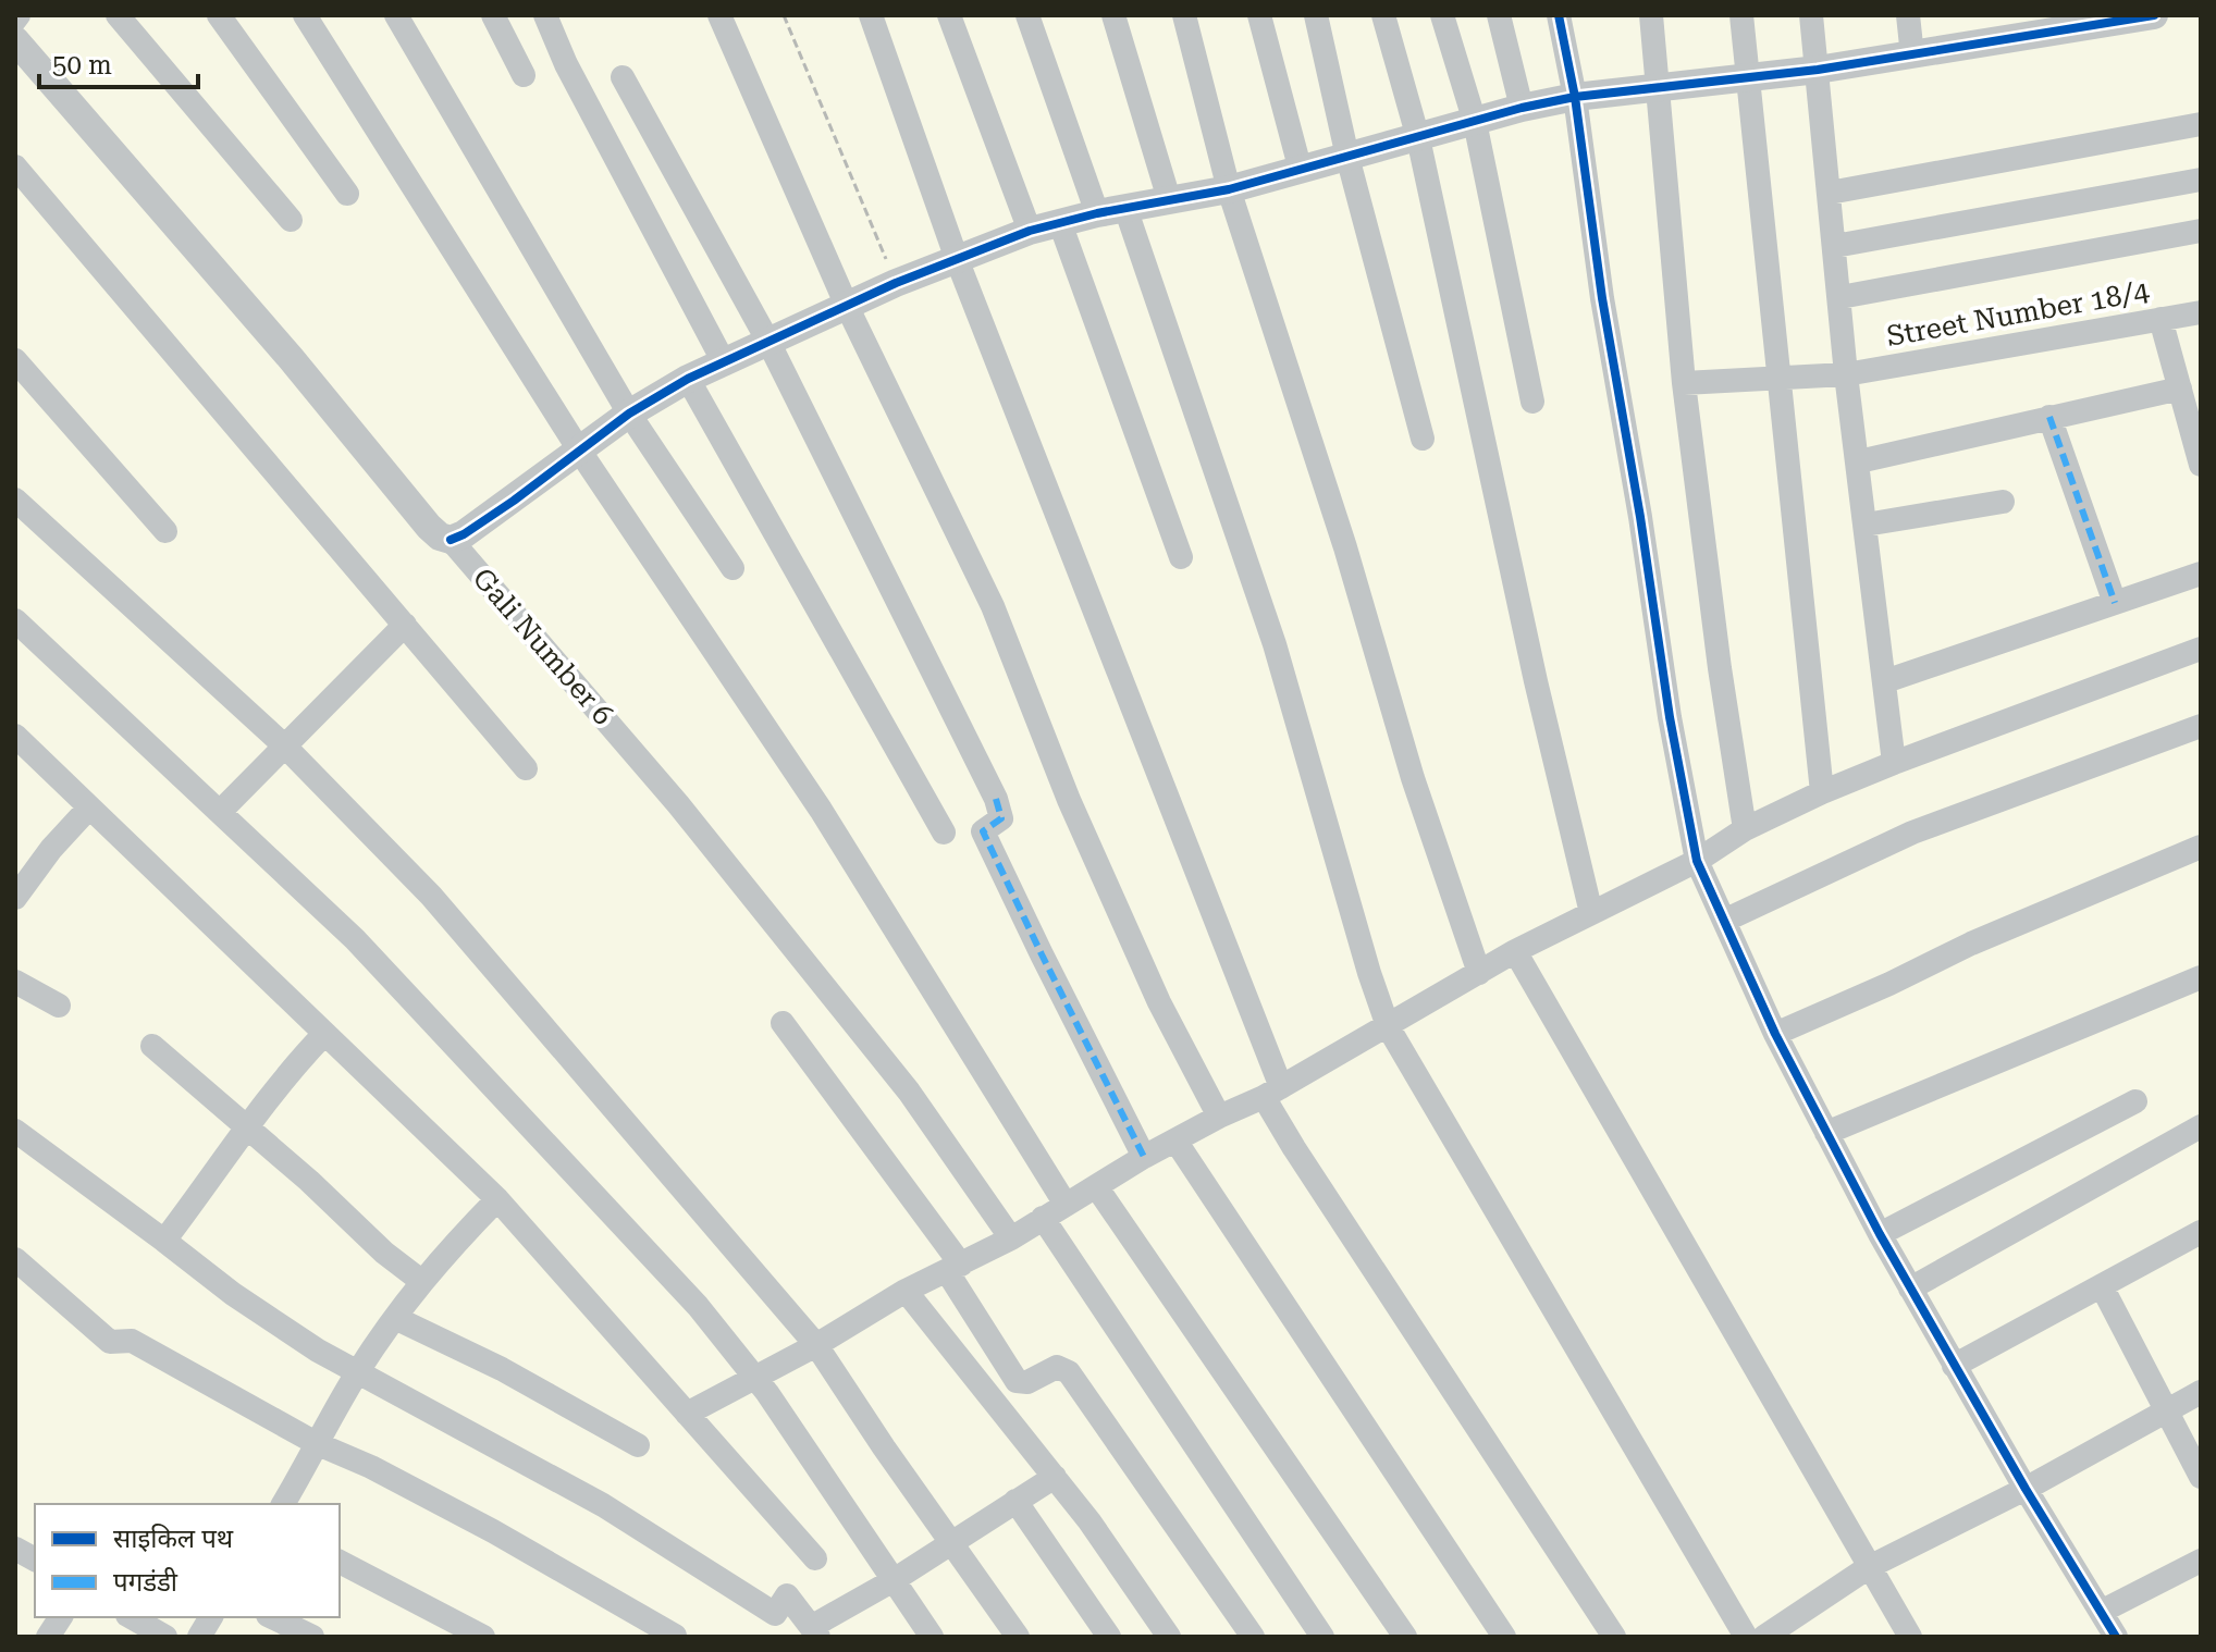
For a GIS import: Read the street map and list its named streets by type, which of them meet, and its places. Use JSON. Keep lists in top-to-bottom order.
{
  "streets": {
    "street": ["Street Number 18/4", "Gali Number 6"]
  },
  "legend": ["साइकिल पथ", "पगडंडी"],
  "scale_bar": "50 m"
}
